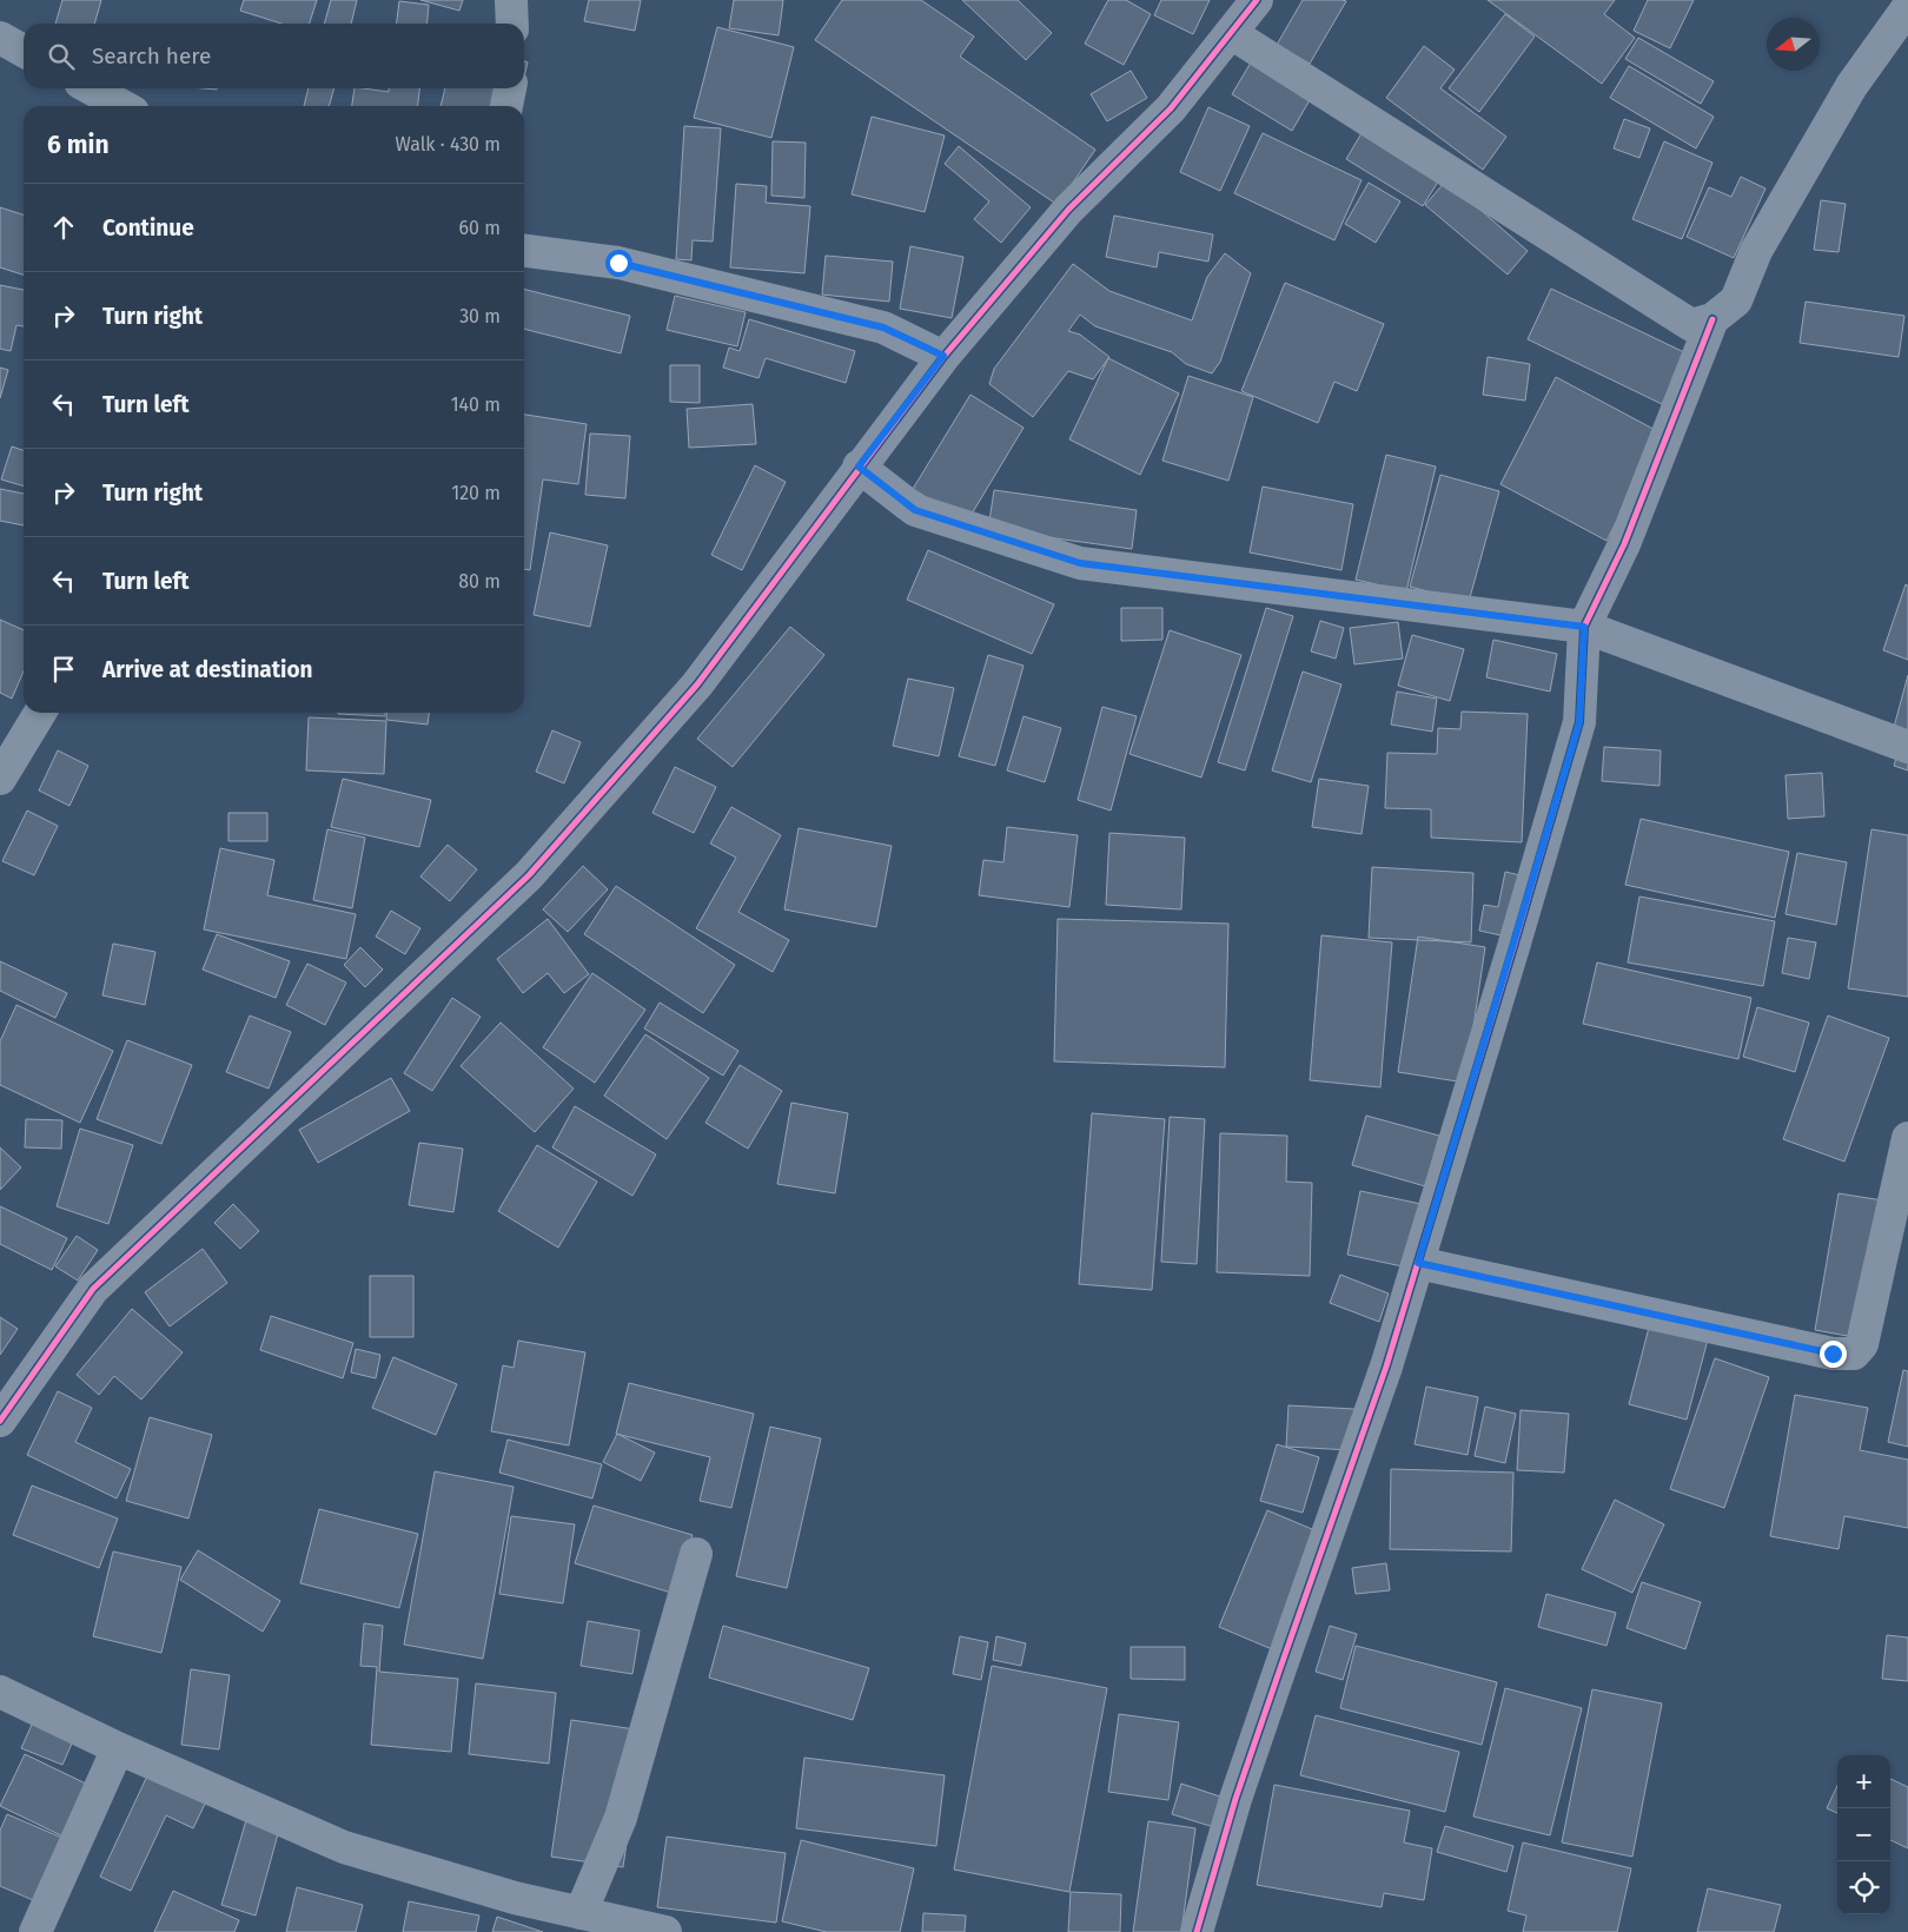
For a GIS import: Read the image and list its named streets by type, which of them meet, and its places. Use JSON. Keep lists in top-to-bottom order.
{
  "north": "left",
  "page": {
    "search": "Search here",
    "heading": ["6 min", "Walk · 430 m"],
    "list": [
      ["Continue", "60 m"],
      ["Turn right", "30 m"],
      ["Turn left", "140 m"],
      ["Turn right", "120 m"],
      ["Turn left", "80 m"],
      "Arrive at destination"
    ],
    "map_buttons": ["+", "−"]
  }
}
